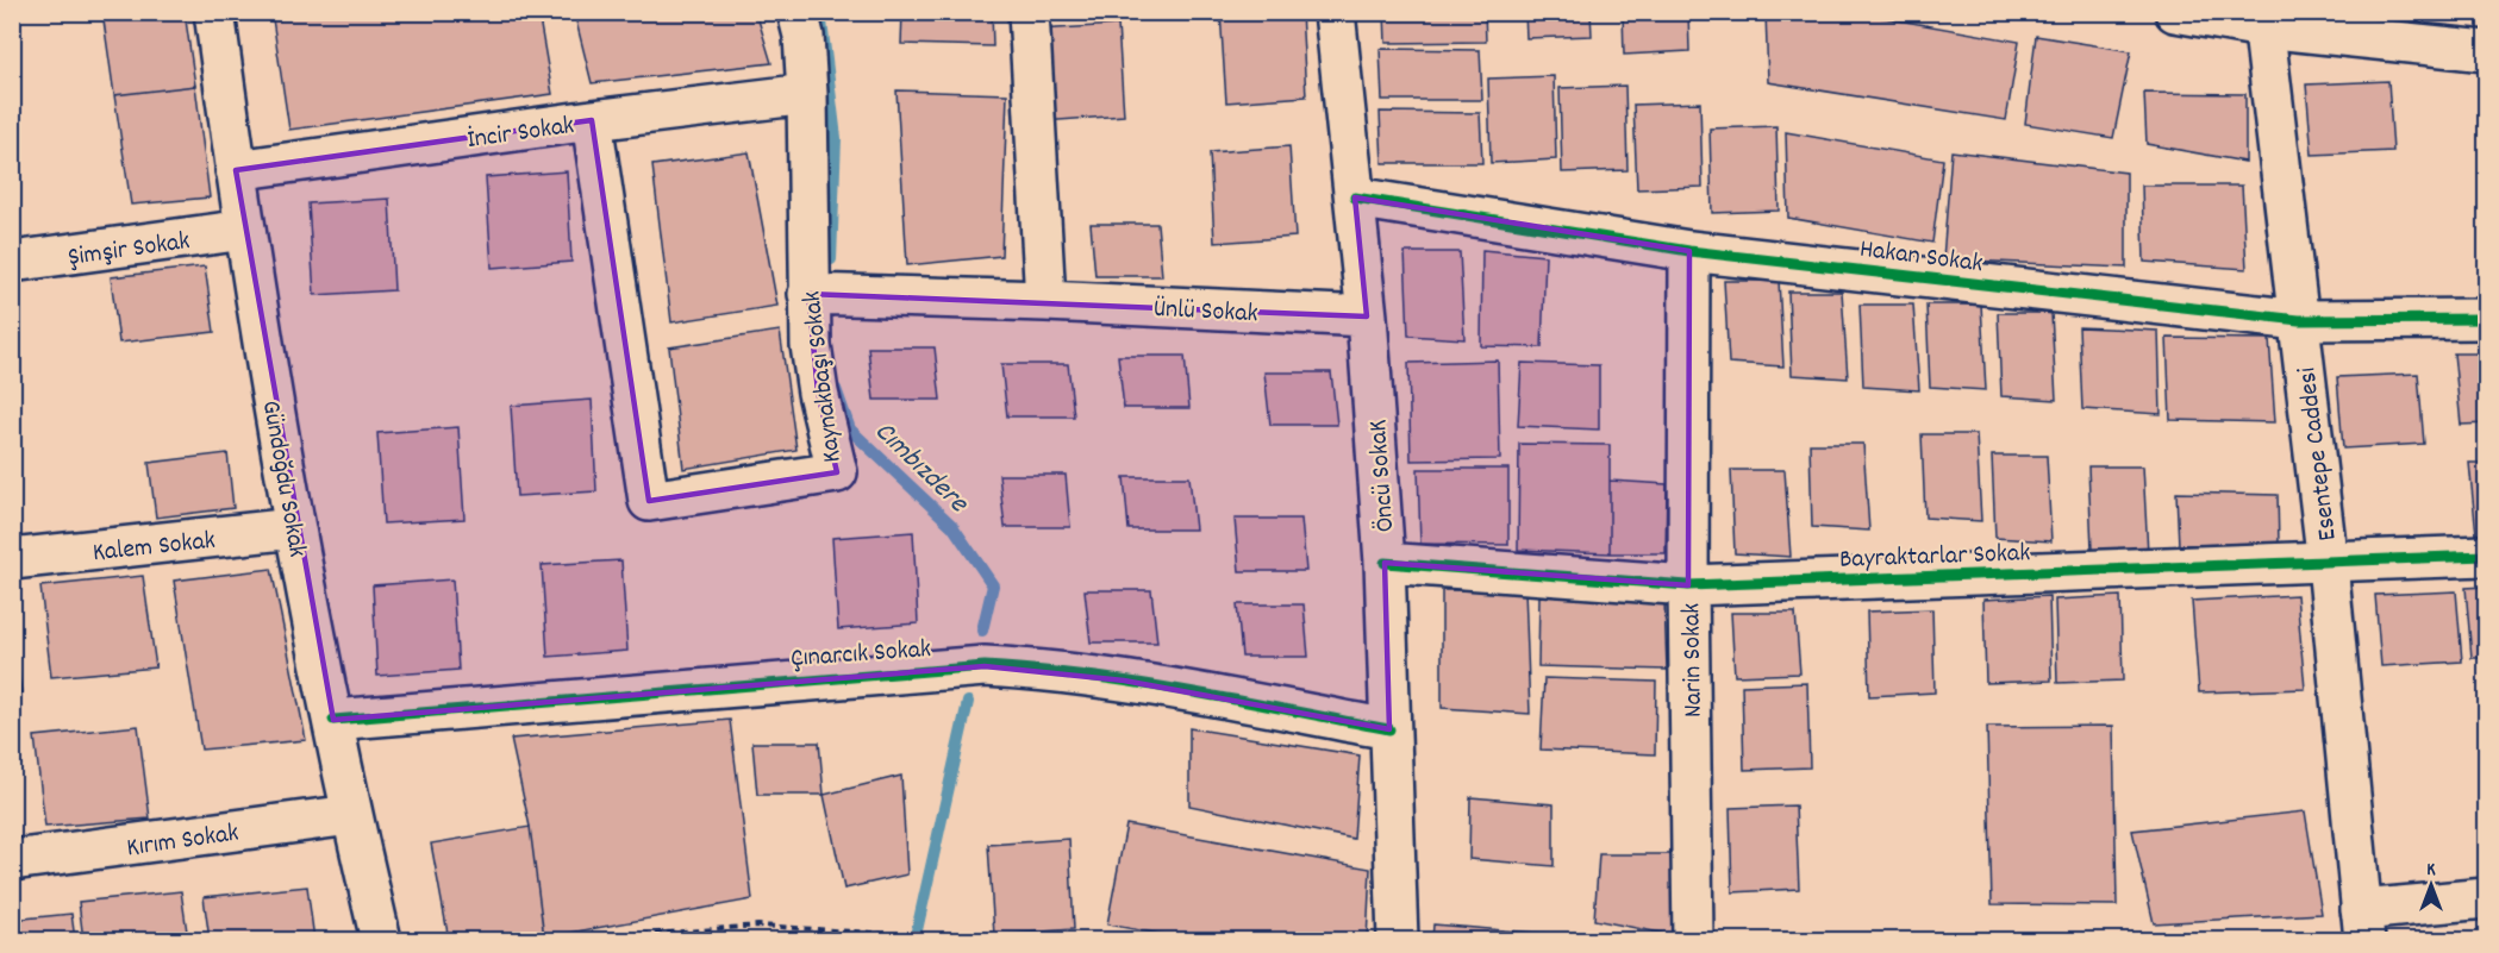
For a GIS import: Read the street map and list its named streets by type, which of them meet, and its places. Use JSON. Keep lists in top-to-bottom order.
{
  "streets": {
    "street": [
      "İncir Sokak",
      "Şimşir Sokak",
      "Hakan Sokak",
      "Ünlü Sokak",
      "Kaynakbaşı Sokak",
      "Esentepe Caddesi",
      "Öncü SokaK",
      "Gündoğdu Sokak",
      "Kalem Sokak",
      "Bayraktarlar Sokak",
      "Çınarcık Sokak",
      "Narin Sokak",
      "Kırım Sokak"
    ]
  },
  "crossings": [
    ["İncir Sokak", "Kaynakbaşı Sokak"],
    ["İncir Sokak", "Gündoğdu Sokak"],
    ["Şimşir Sokak", "Gündoğdu Sokak"],
    ["Hakan Sokak", "Esentepe Caddesi"],
    ["Hakan Sokak", "Öncü SokaK"],
    ["Hakan Sokak", "Narin Sokak"],
    ["Ünlü Sokak", "Kaynakbaşı Sokak"],
    ["Ünlü Sokak", "Öncü SokaK"],
    ["Esentepe Caddesi", "Bayraktarlar Sokak"],
    ["Öncü SokaK", "Bayraktarlar Sokak"],
    ["Öncü SokaK", "Çınarcık Sokak"],
    ["Gündoğdu Sokak", "Kalem Sokak"],
    ["Gündoğdu Sokak", "Çınarcık Sokak"],
    ["Gündoğdu Sokak", "Kırım Sokak"],
    ["Bayraktarlar Sokak", "Narin Sokak"]
  ],
  "water": ["Cımbızdere"],
  "north": "top"
}
